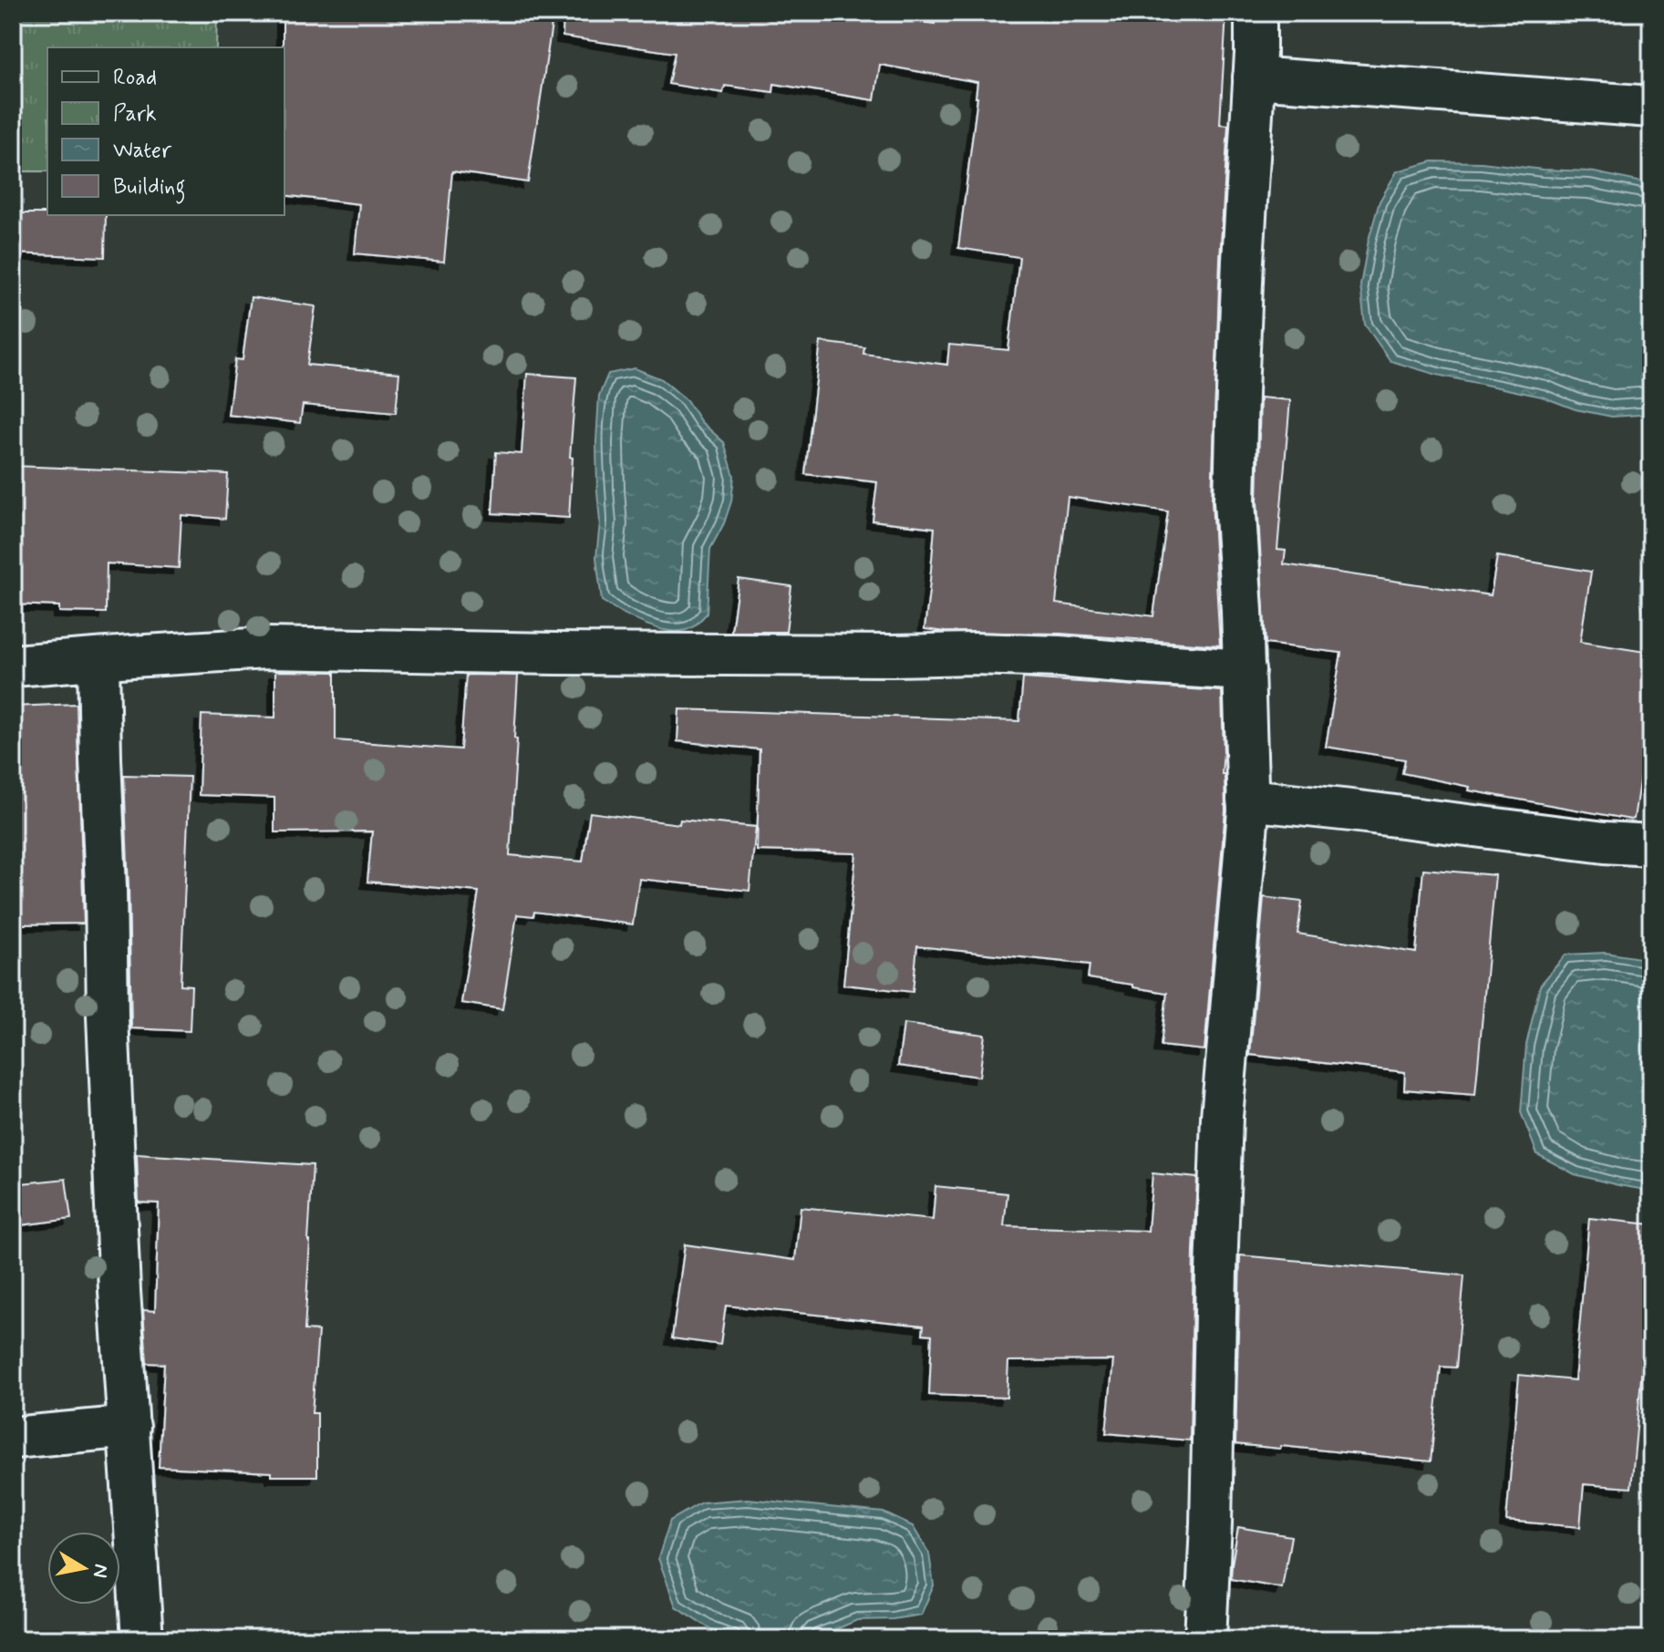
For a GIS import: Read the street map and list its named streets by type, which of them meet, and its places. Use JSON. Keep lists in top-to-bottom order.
{
  "legend": [
    "Road",
    "Park",
    "Water",
    "Building"
  ],
  "north": "right"
}
